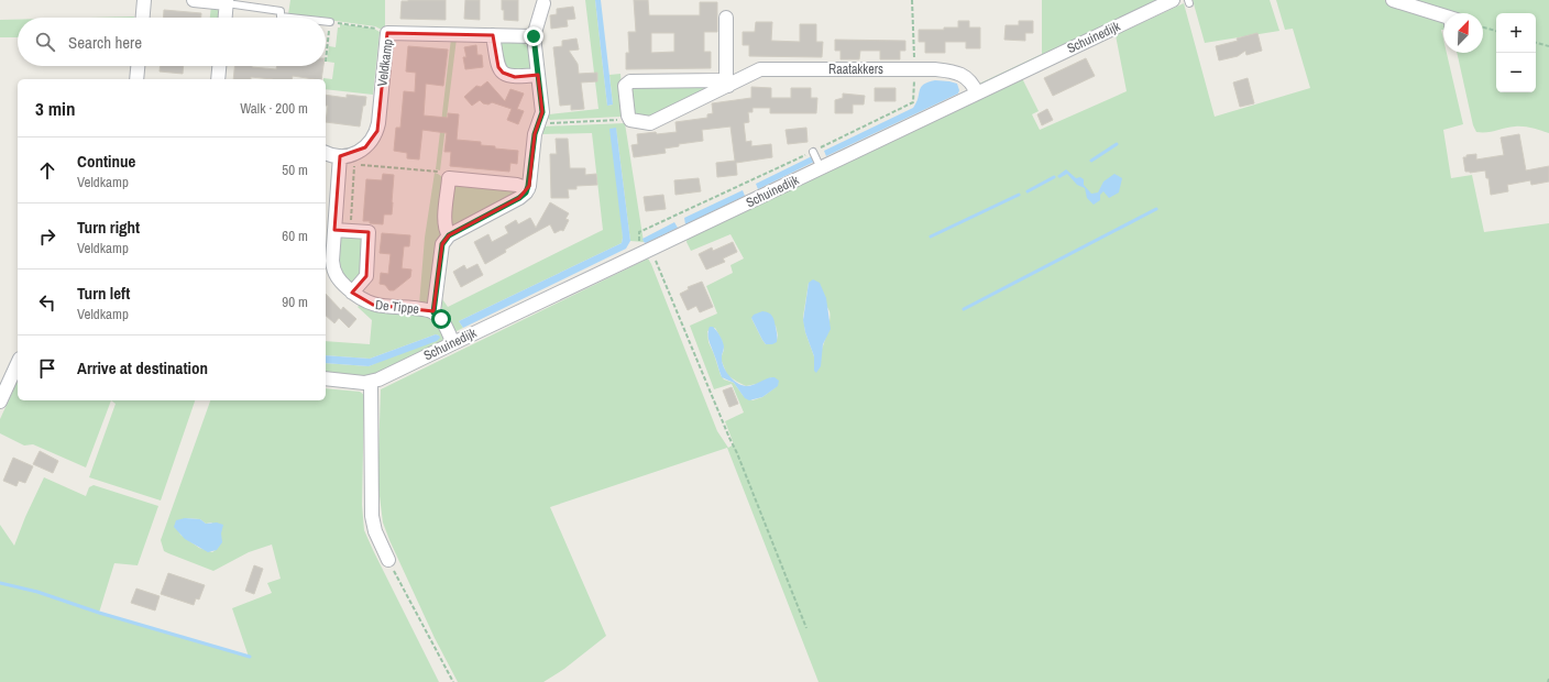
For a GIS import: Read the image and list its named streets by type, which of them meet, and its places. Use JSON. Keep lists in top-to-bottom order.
{
  "streets": {
    "street": [
      "Schuinedijk",
      "Veldkamp",
      "Raatakkers",
      "De Tippe"
    ]
  },
  "crossings": [
    ["Schuinedijk", "Raatakkers"],
    ["Schuinedijk", "De Tippe"],
    ["Veldkamp", "De Tippe"]
  ],
  "north": "top right",
  "page": {
    "map_buttons": ["+", "−"],
    "search": "Search here",
    "heading": ["3 min", "Walk · 200 m"],
    "list": [
      ["Continue", "Veldkamp", "50 m"],
      ["Turn right", "Veldkamp", "60 m"],
      ["Turn left", "Veldkamp", "90 m"],
      "Arrive at destination"
    ]
  }
}
